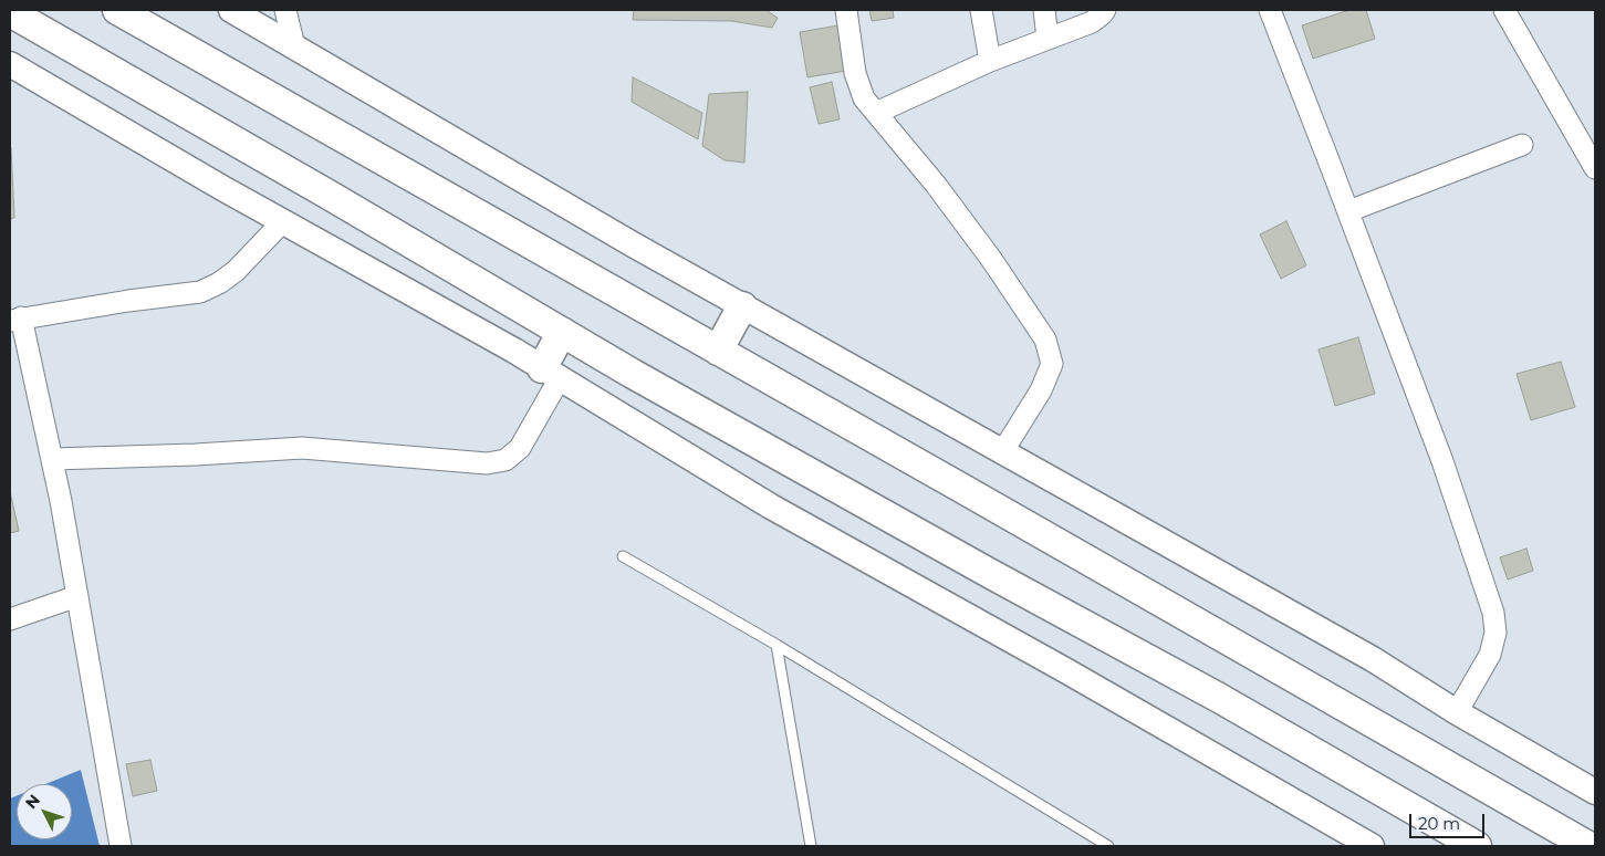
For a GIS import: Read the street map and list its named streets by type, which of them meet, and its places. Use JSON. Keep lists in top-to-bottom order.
{
  "scale_bar": "20 m",
  "north": "top left"
}
